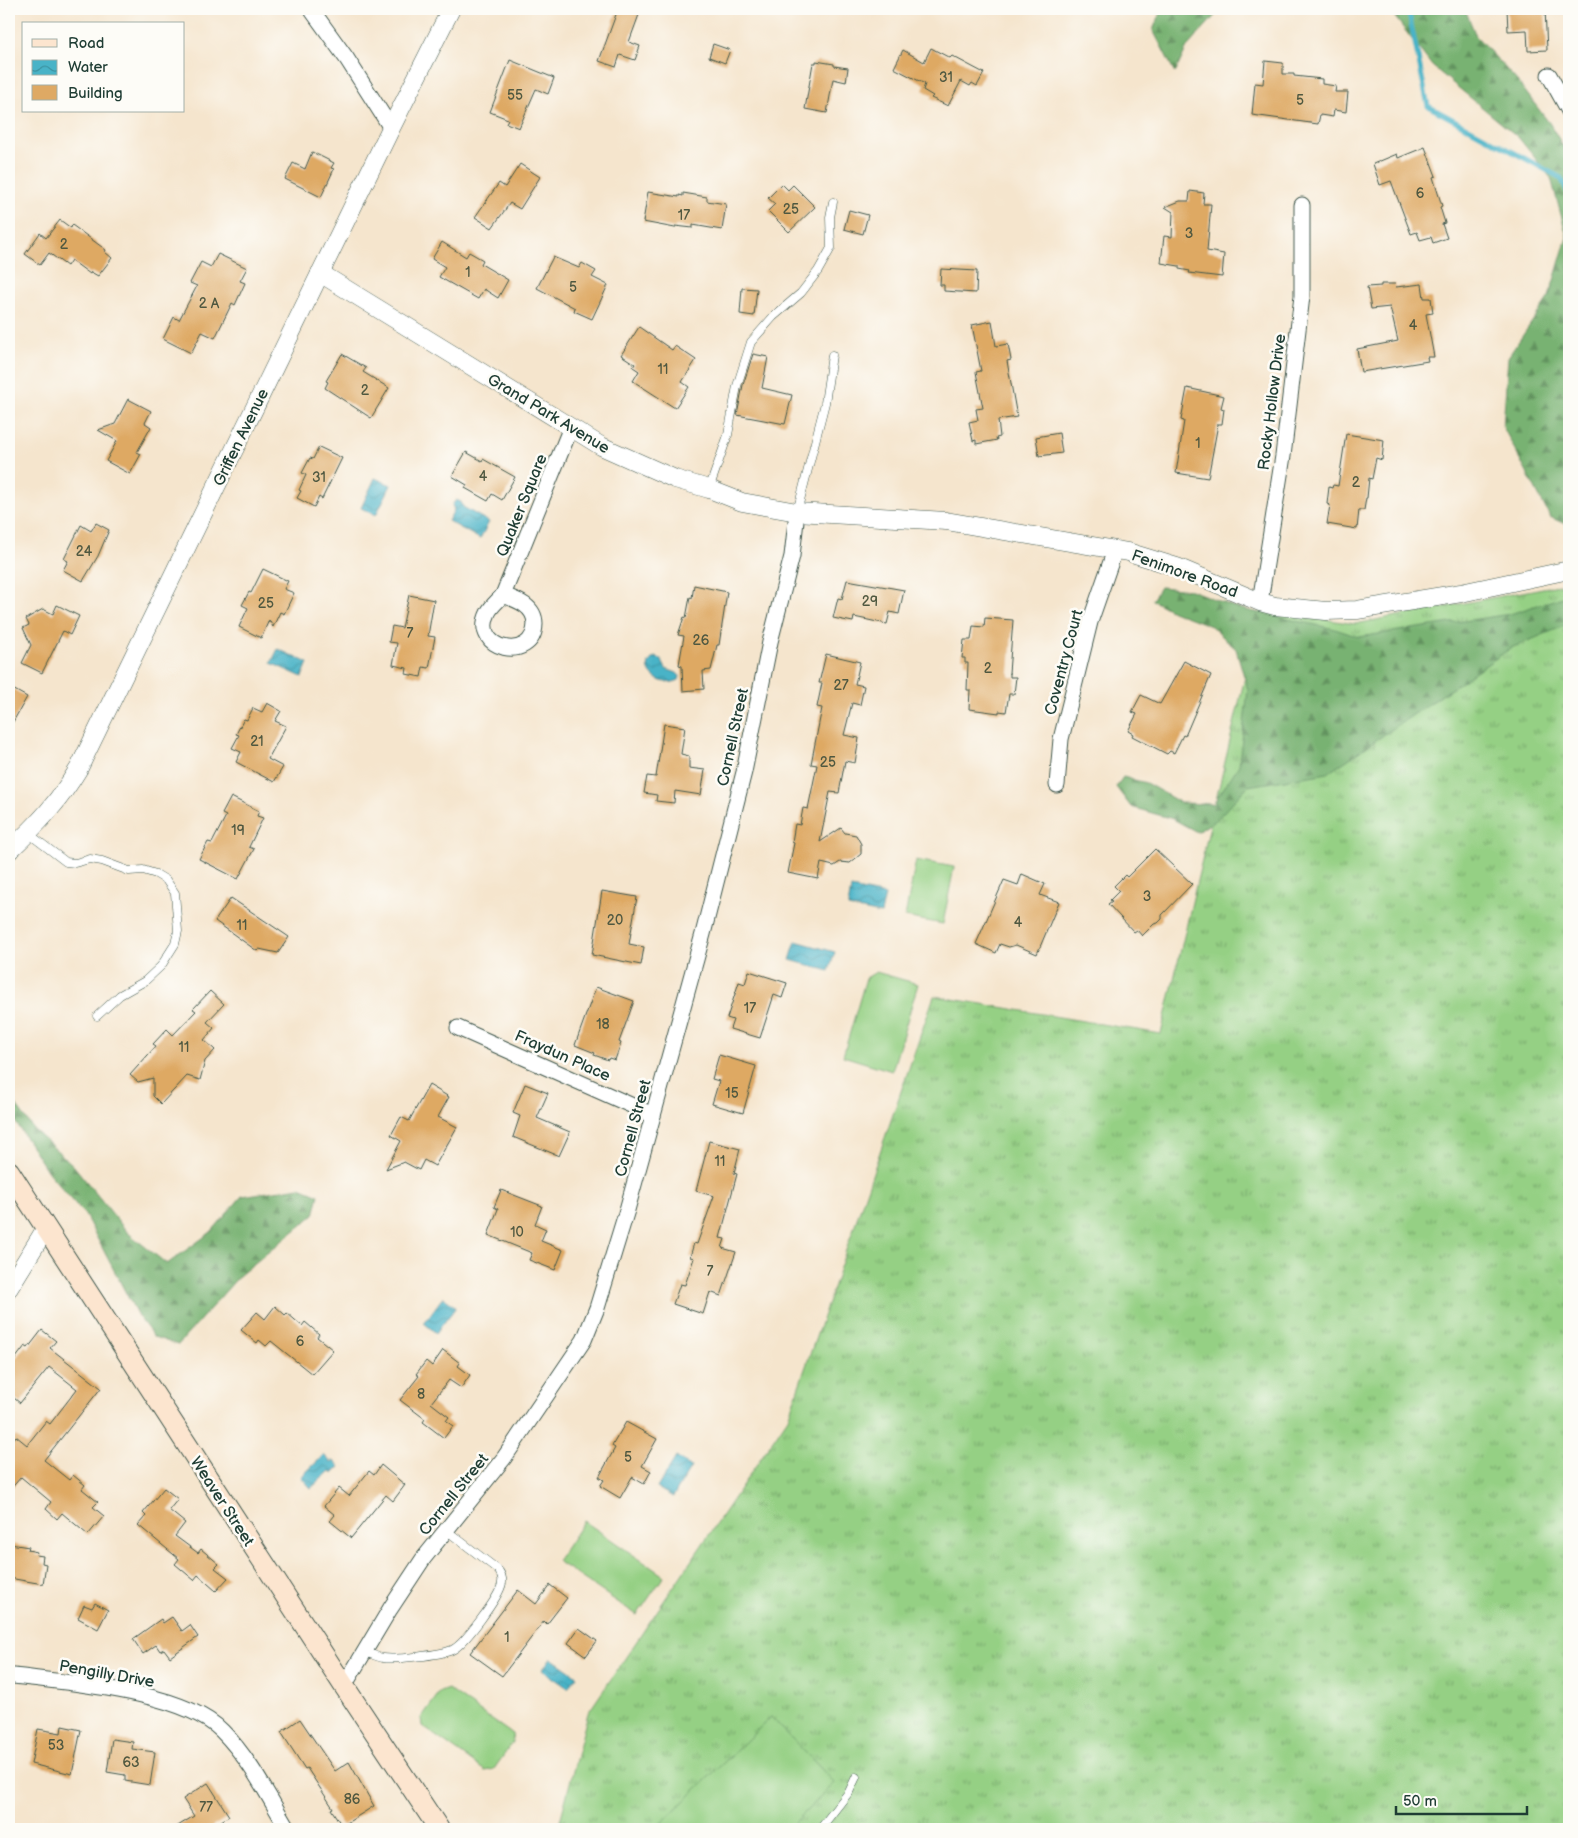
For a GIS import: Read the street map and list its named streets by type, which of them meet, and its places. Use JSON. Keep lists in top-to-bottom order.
{
  "streets": {
    "main road": ["Weaver Street"],
    "street": [
      "Rocky Hollow Drive",
      "Grand Park Avenue",
      "Griffen Avenue",
      "Quaker Square",
      "Fenimore Road",
      "Coventry Court",
      "Cornell Street",
      "Fraydun Place",
      "Pengilly Drive"
    ]
  },
  "crossings": [
    ["Rocky Hollow Drive", "Fenimore Road"],
    ["Grand Park Avenue", "Griffen Avenue"],
    ["Grand Park Avenue", "Quaker Square"],
    ["Grand Park Avenue", "Fenimore Road"],
    ["Grand Park Avenue", "Cornell Street"],
    ["Fenimore Road", "Coventry Court"],
    ["Fenimore Road", "Cornell Street"],
    ["Cornell Street", "Fraydun Place"],
    ["Cornell Street", "Weaver Street"]
  ],
  "house_numbers": [
    "31",
    "55",
    "5",
    "6",
    "25",
    "17",
    "3",
    "2",
    "1",
    "5",
    "2 A",
    "4",
    "11",
    "2",
    "1",
    "4",
    "31",
    "2",
    "24",
    "29",
    "25",
    "7",
    "26",
    "2",
    "27",
    "21",
    "25",
    "19",
    "3",
    "20",
    "4",
    "11",
    "17",
    "18",
    "11",
    "15",
    "11",
    "10",
    "7",
    "6",
    "8",
    "5",
    "1",
    "53",
    "63",
    "86",
    "77"
  ],
  "legend": ["Road", "Water", "Building"],
  "scale_bar": "50 m"
}
